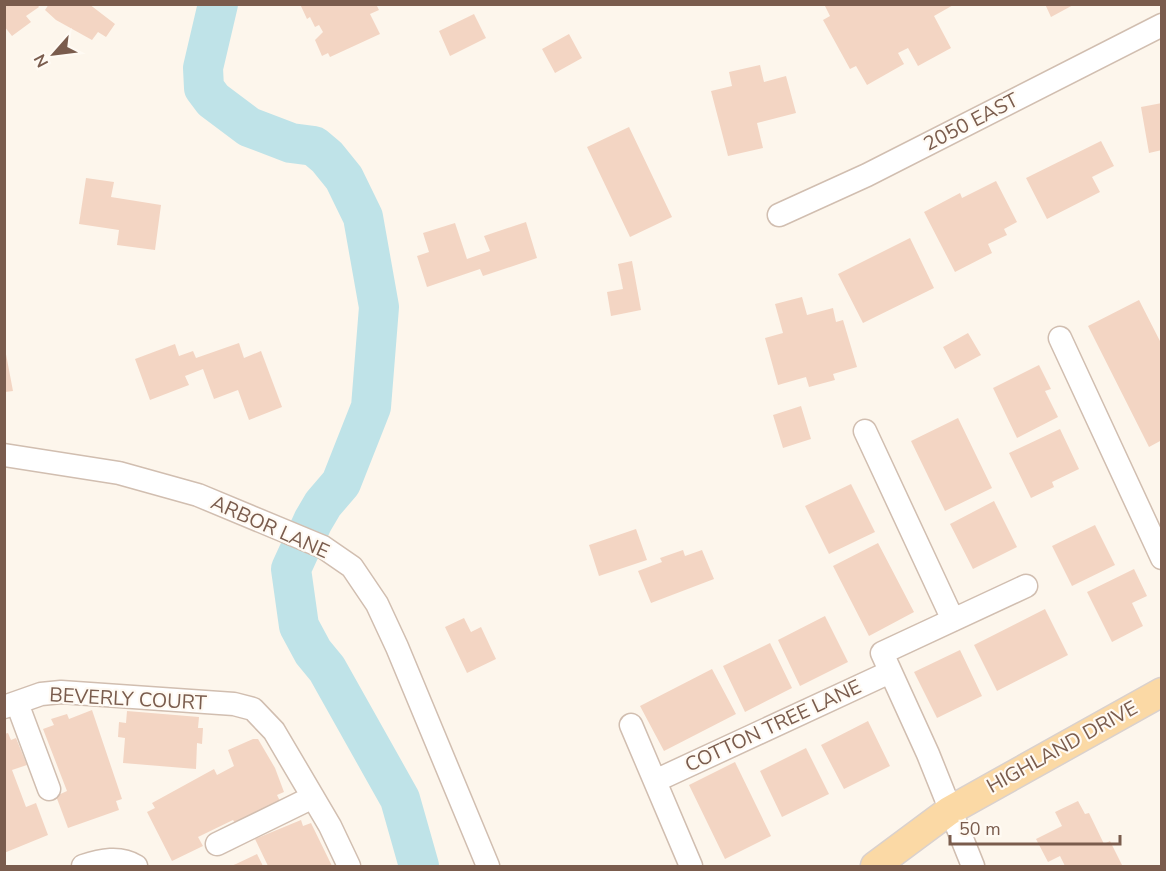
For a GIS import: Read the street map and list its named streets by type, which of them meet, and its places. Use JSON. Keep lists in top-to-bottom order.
{
  "streets": {
    "main road": ["HIGHLAND DRIVE"],
    "street": [
      "2050 EAST",
      "ARBOR LANE",
      "BEVERLY COURT",
      "COTTON TREE LANE"
    ]
  },
  "scale_bar": "50 m",
  "north": "bottom left"
}
